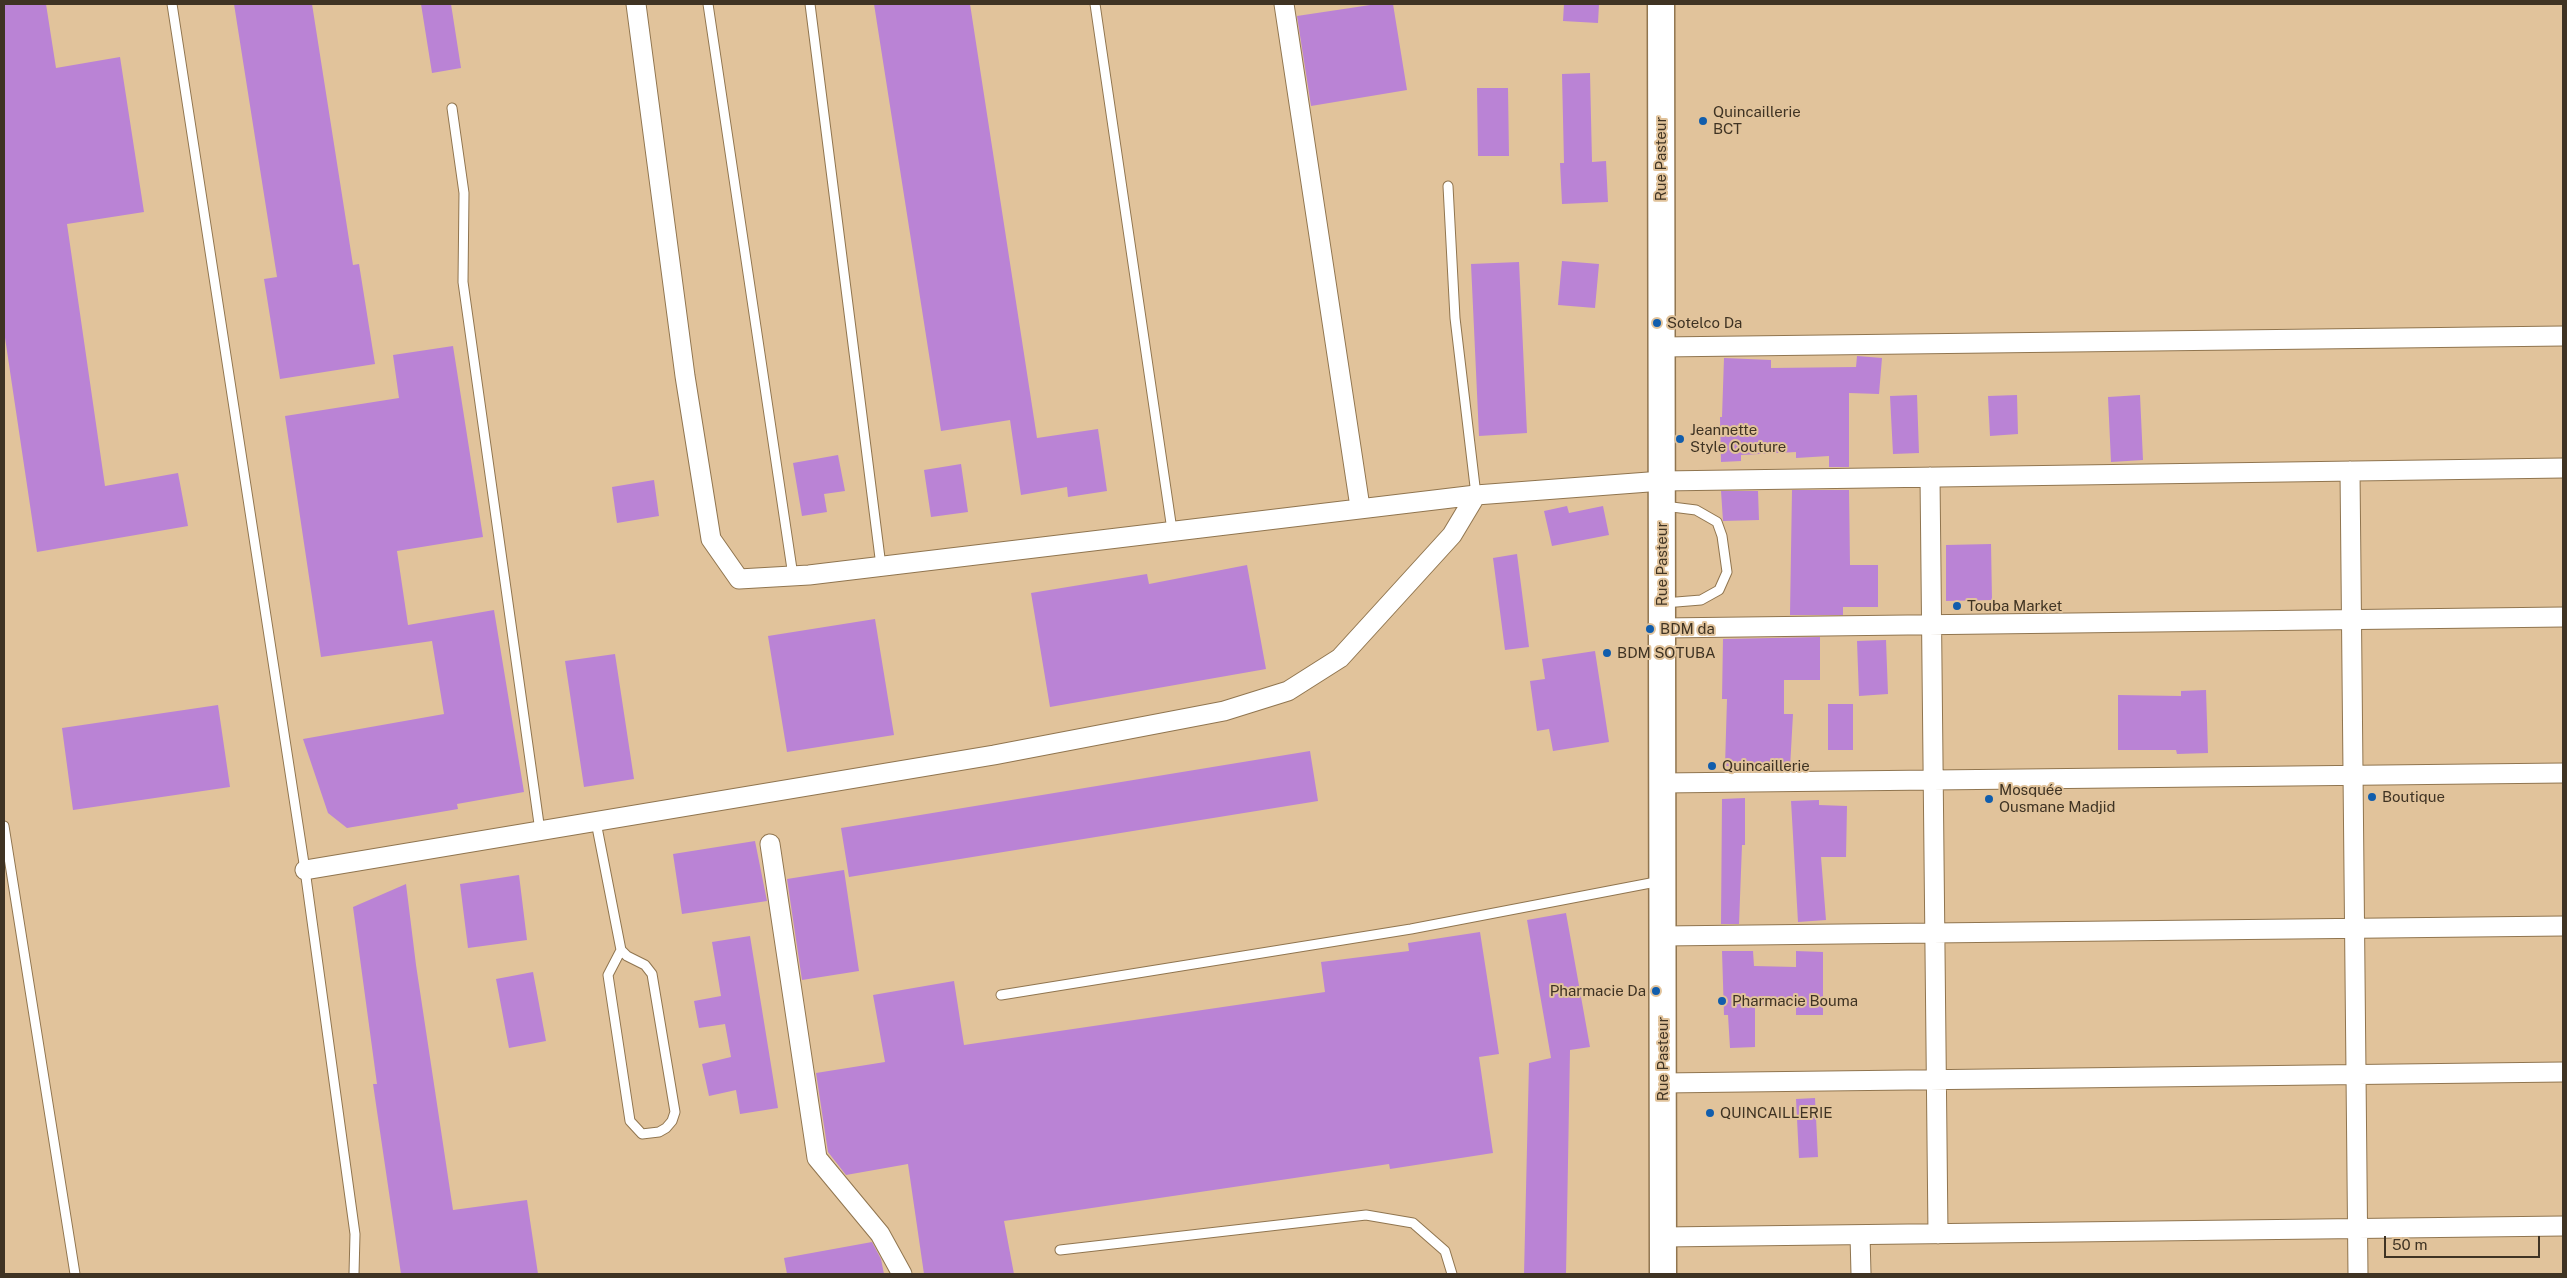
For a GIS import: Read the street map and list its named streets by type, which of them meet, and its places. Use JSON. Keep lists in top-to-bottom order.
{
  "streets": {
    "main road": ["Rue Pasteur"]
  },
  "places": [
    "Quincaillerie BCT",
    "Sotelco Da",
    "Jeannette Style Couture",
    "Touba Market",
    "BDM da",
    "BDM SOTUBA",
    "Quincaillerie",
    "Boutique",
    "Mosquée Ousmane Madjid",
    "Pharmacie Da",
    "Pharmacie Bouma",
    "QUINCAILLERIE"
  ],
  "scale_bar": "50 m"
}
